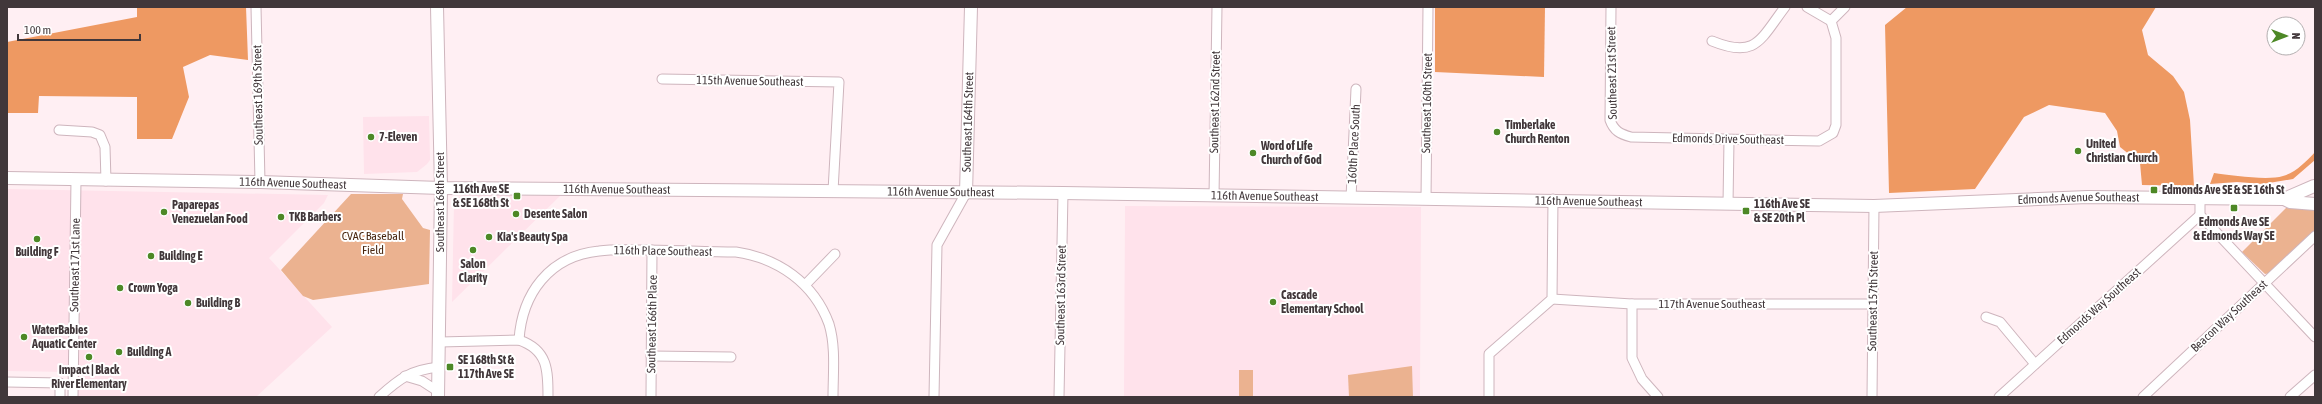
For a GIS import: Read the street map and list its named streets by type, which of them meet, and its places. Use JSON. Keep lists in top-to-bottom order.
{
  "streets": {
    "street": [
      "Southeast 21st Street",
      "115th Avenue Southeast",
      "Southeast 169th Street",
      "Southeast 162nd Street",
      "Southeast 160th Street",
      "Southeast 164th Street",
      "Edmonds Drive Southeast",
      "160th Place South",
      "116th Avenue Southeast",
      "Edmonds Avenue Southeast",
      "Southeast 168th Street",
      "116th Place Southeast",
      "Southeast 171st Lane",
      "Southeast 163rd Street",
      "Southeast 157th Street",
      "117th Avenue Southeast",
      "Edmonds Way Southeast",
      "Beacon Way Southeast",
      "Southeast 166th Place"
    ]
  },
  "crossings": [
    ["Southeast 21st Street", "Edmonds Drive Southeast"],
    ["115th Avenue Southeast", "116th Avenue Southeast"],
    ["Southeast 169th Street", "116th Avenue Southeast"],
    ["Southeast 162nd Street", "116th Avenue Southeast"],
    ["Southeast 160th Street", "116th Avenue Southeast"],
    ["Southeast 164th Street", "116th Avenue Southeast"],
    ["160th Place South", "116th Avenue Southeast"],
    ["116th Avenue Southeast", "Edmonds Avenue Southeast"],
    ["116th Avenue Southeast", "Southeast 168th Street"],
    ["116th Avenue Southeast", "Southeast 171st Lane"],
    ["116th Avenue Southeast", "Southeast 163rd Street"],
    ["116th Avenue Southeast", "Southeast 157th Street"],
    ["Edmonds Avenue Southeast", "Southeast 157th Street"],
    ["116th Place Southeast", "Southeast 166th Place"],
    ["Southeast 157th Street", "117th Avenue Southeast"]
  ],
  "parks": ["CVAC Baseball Field"],
  "places": {
    "other": [
      "Timberlake Church Renton",
      "7-Eleven",
      "United Christian Church",
      "Word of Life Church of God",
      "Paparepas Venezuelan Food",
      "Desente Salon",
      "TKB Barbers",
      "Kia's Beauty Spa",
      "Building F",
      "Salon Clarity",
      "Building E",
      "Crown Yoga",
      "Cascade Elementary School",
      "Building B",
      "WaterBabies Aquatic Center",
      "Building A",
      "Impact | Black River Elementary"
    ],
    "transit": [
      "Edmonds Ave SE & SE 16th St",
      "116th Ave SE & SE 168th St",
      "Edmonds Ave SE & Edmonds Way SE",
      "116th Ave SE & SE 20th Pl",
      "SE 168th St & 117th Ave SE"
    ]
  },
  "scale_bar": "100 m",
  "north": "right"
}
